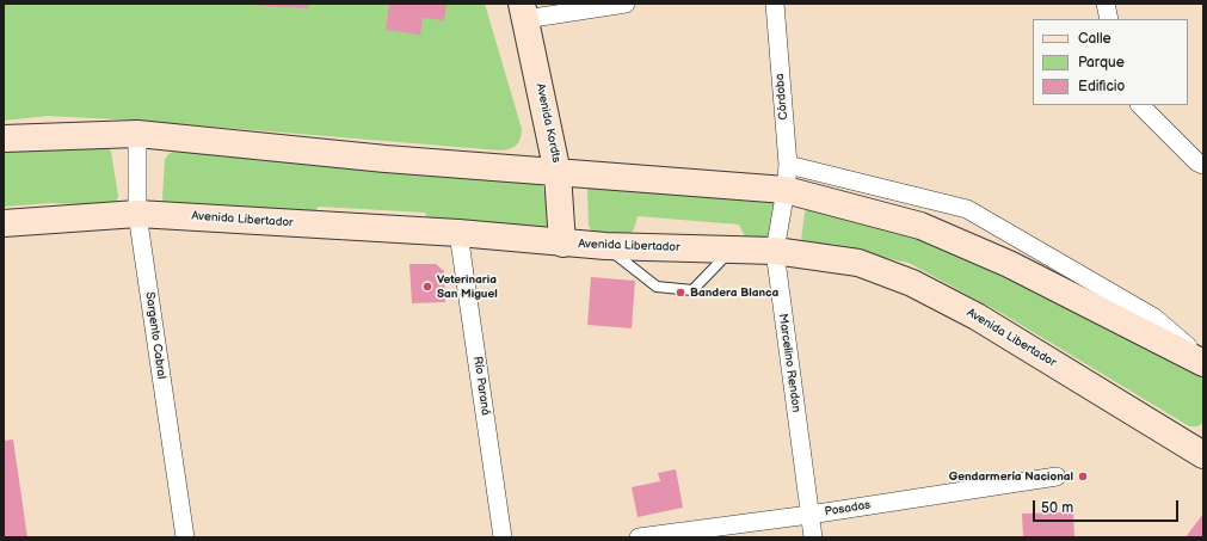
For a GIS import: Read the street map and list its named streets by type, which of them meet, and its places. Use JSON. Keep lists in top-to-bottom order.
{
  "streets": {
    "main road": ["Avenida Kordts", "Avenida Libertador"],
    "street": [
      "Córdoba",
      "Sargento Cabral",
      "Marcelino Rendon",
      "Río Paraná",
      "Posadas"
    ]
  },
  "crossings": [
    ["Córdoba", "Marcelino Rendon"],
    ["Avenida Kordts", "Avenida Libertador"],
    ["Avenida Libertador", "Sargento Cabral"],
    ["Avenida Libertador", "Marcelino Rendon"],
    ["Avenida Libertador", "Río Paraná"],
    ["Marcelino Rendon", "Posadas"]
  ],
  "places": ["Veterinaria San Miguel", "Bandera Blanca", "Gendarmería Nacional"],
  "legend": ["Calle", "Parque", "Edificio"],
  "scale_bar": "50 m"
}
